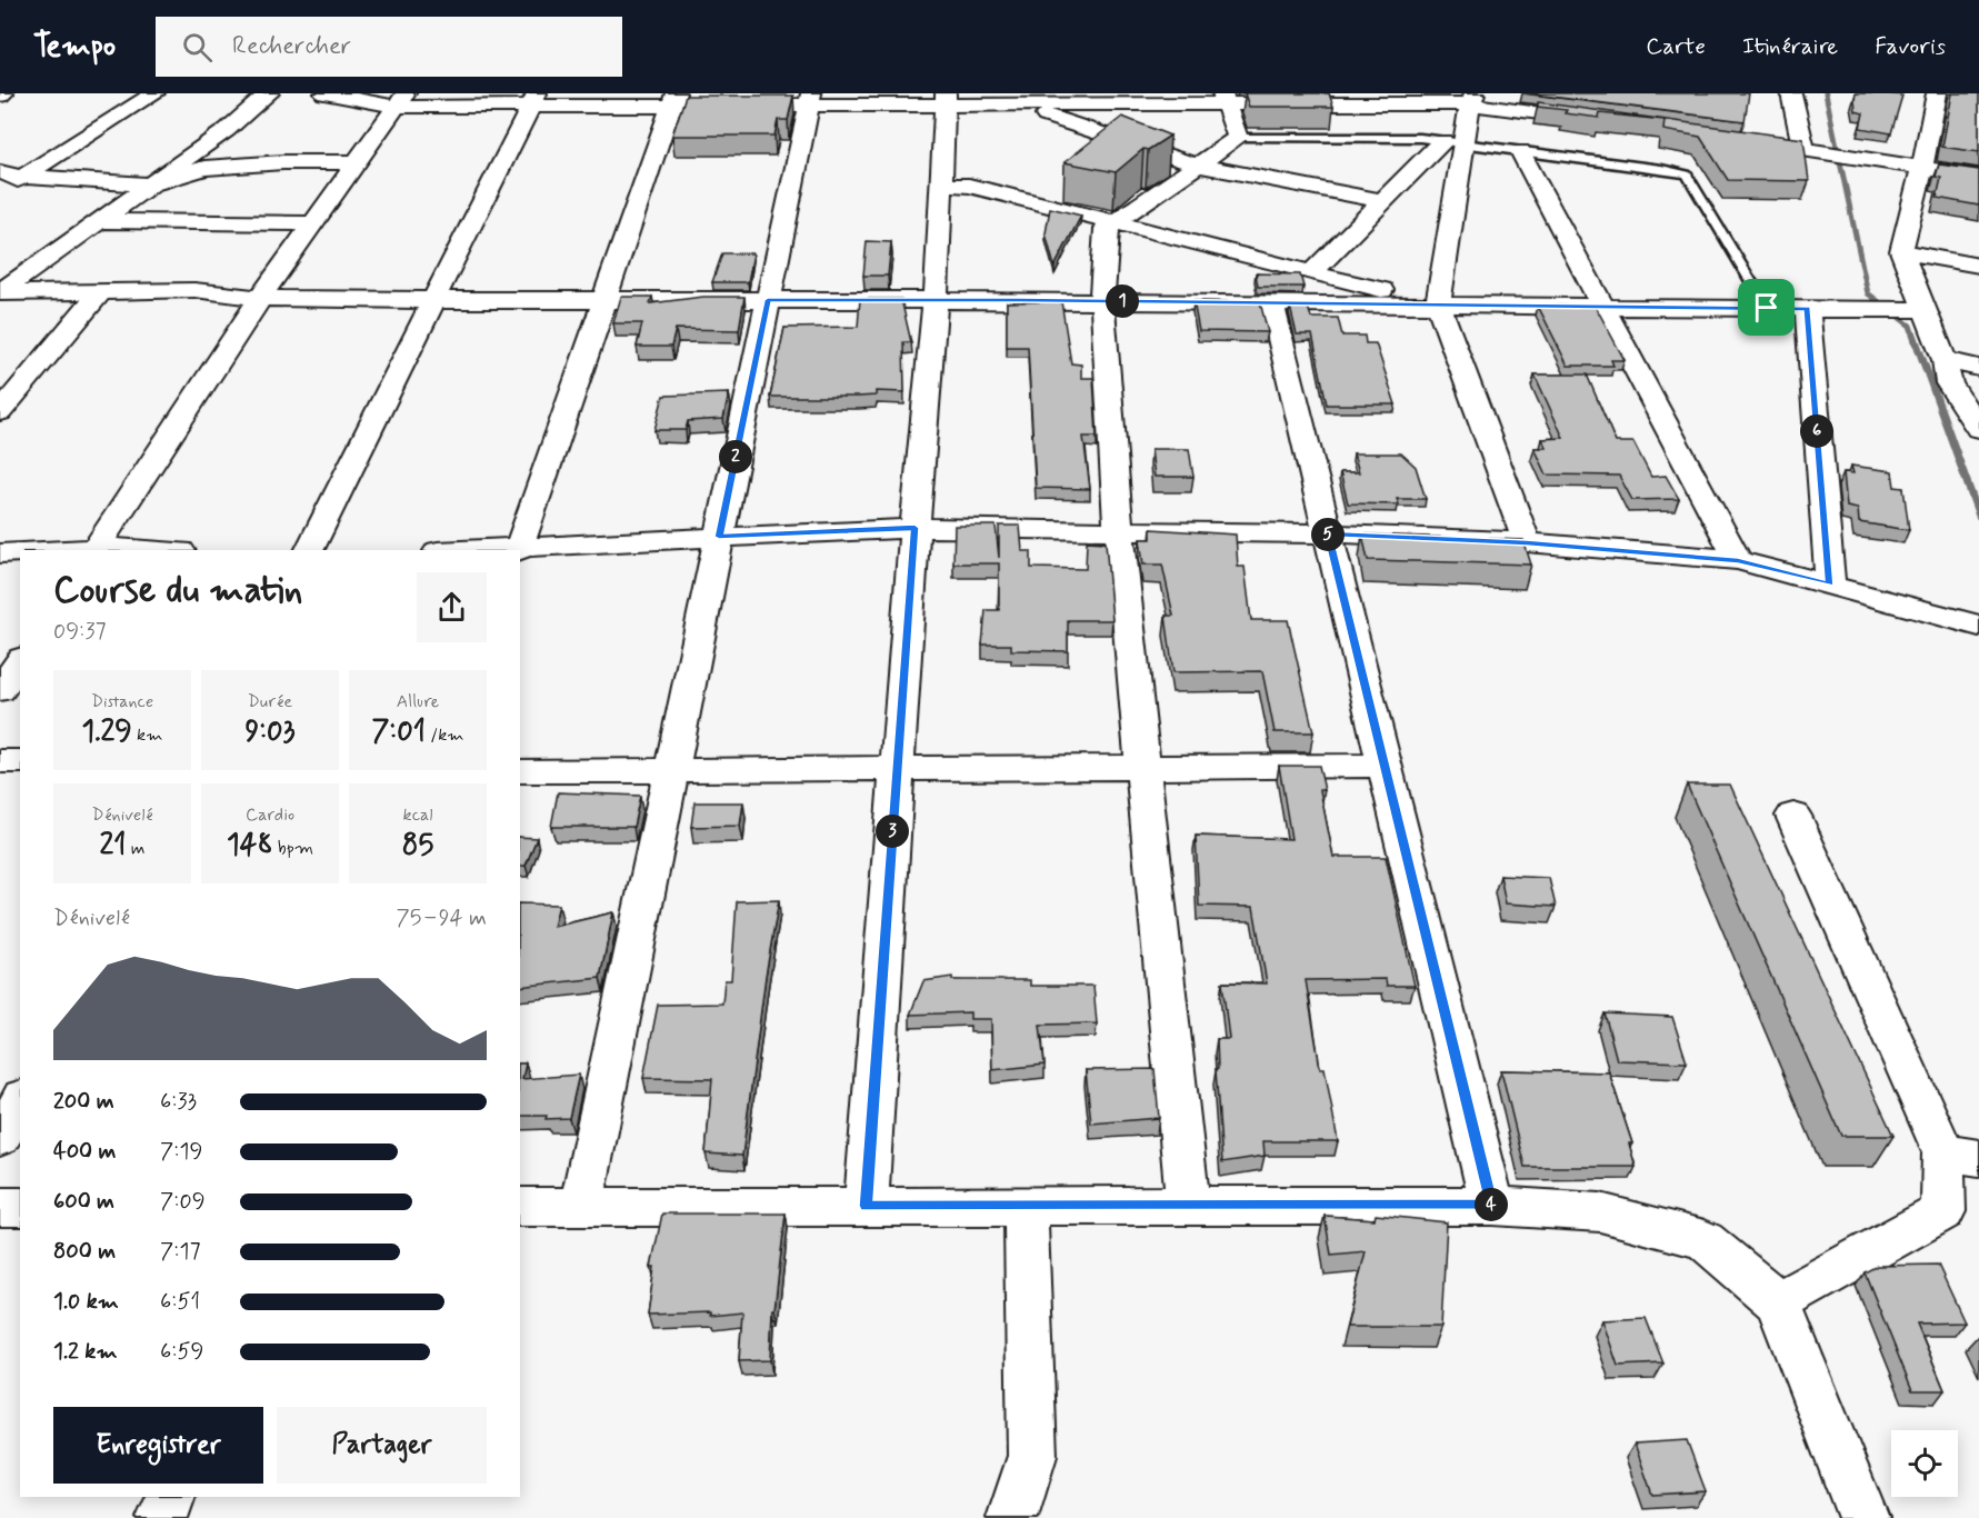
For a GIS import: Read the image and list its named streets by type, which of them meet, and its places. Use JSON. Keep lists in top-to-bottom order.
{
  "page": {
    "header": "Tempo",
    "search": "Rechercher",
    "nav": ["Carte", "Itinéraire", "Favoris"],
    "pins": [
      "1",
      "6",
      "2",
      "5",
      "3",
      "4"
    ],
    "heading": ["Course du matin", "09:37"],
    "stats": [
      ["Distance", "1.29 km"],
      ["Durée", "9:03"],
      ["Allure", "7:01 /km"],
      ["Dénivelé", "21 m"],
      ["Cardio", "148 bpm"],
      ["kcal", "85"]
    ],
    "chart": ["Dénivelé", "75–94 m"],
    "list": [
      {
        "name": "200 m",
        "note": "6:33"
      },
      {
        "name": "400 m",
        "note": "7:19"
      },
      {
        "name": "600 m",
        "note": "7:09"
      },
      {
        "name": "800 m",
        "note": "7:17"
      },
      {
        "name": "1.0 km",
        "note": "6:51"
      },
      {
        "name": "1.2 km",
        "note": "6:59"
      }
    ],
    "buttons": ["Enregistrer", "Partager"]
  }
}
